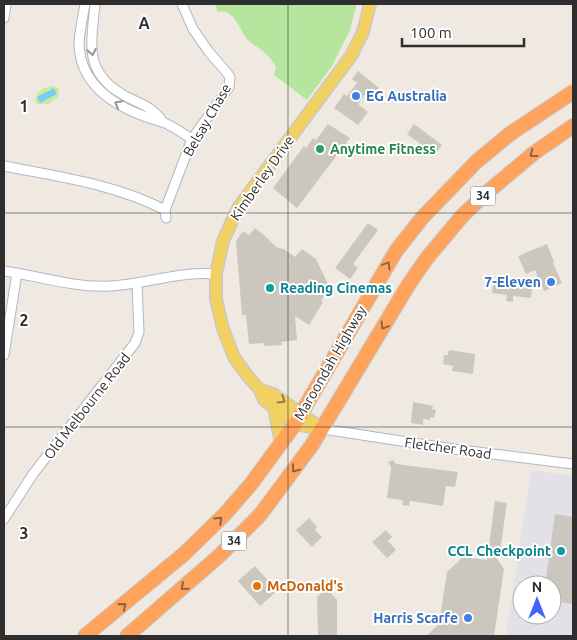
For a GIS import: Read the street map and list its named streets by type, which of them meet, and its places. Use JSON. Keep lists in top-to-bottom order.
{
  "streets": {
    "highway": ["34", "Maroondah Highway"],
    "main road": ["Kimberley Drive"],
    "street": ["Belsay Chase", "Old Melbourne Road", "Fletcher Road"]
  },
  "crossings": [
    ["Kimberley Drive", "Maroondah Highway"],
    ["Kimberley Drive", "Fletcher Road"],
    ["Maroondah Highway", "Fletcher Road"]
  ],
  "places": [
    "EG Australia",
    "Anytime Fitness",
    "7-Eleven",
    "Reading Cinemas",
    "CCL Checkpoint",
    "McDonald's",
    "Harris Scarfe"
  ],
  "scale_bar": "100 m",
  "north": "top",
  "grid": {
    "columns": ["A"],
    "rows": ["1", "2", "3"]
  }
}
